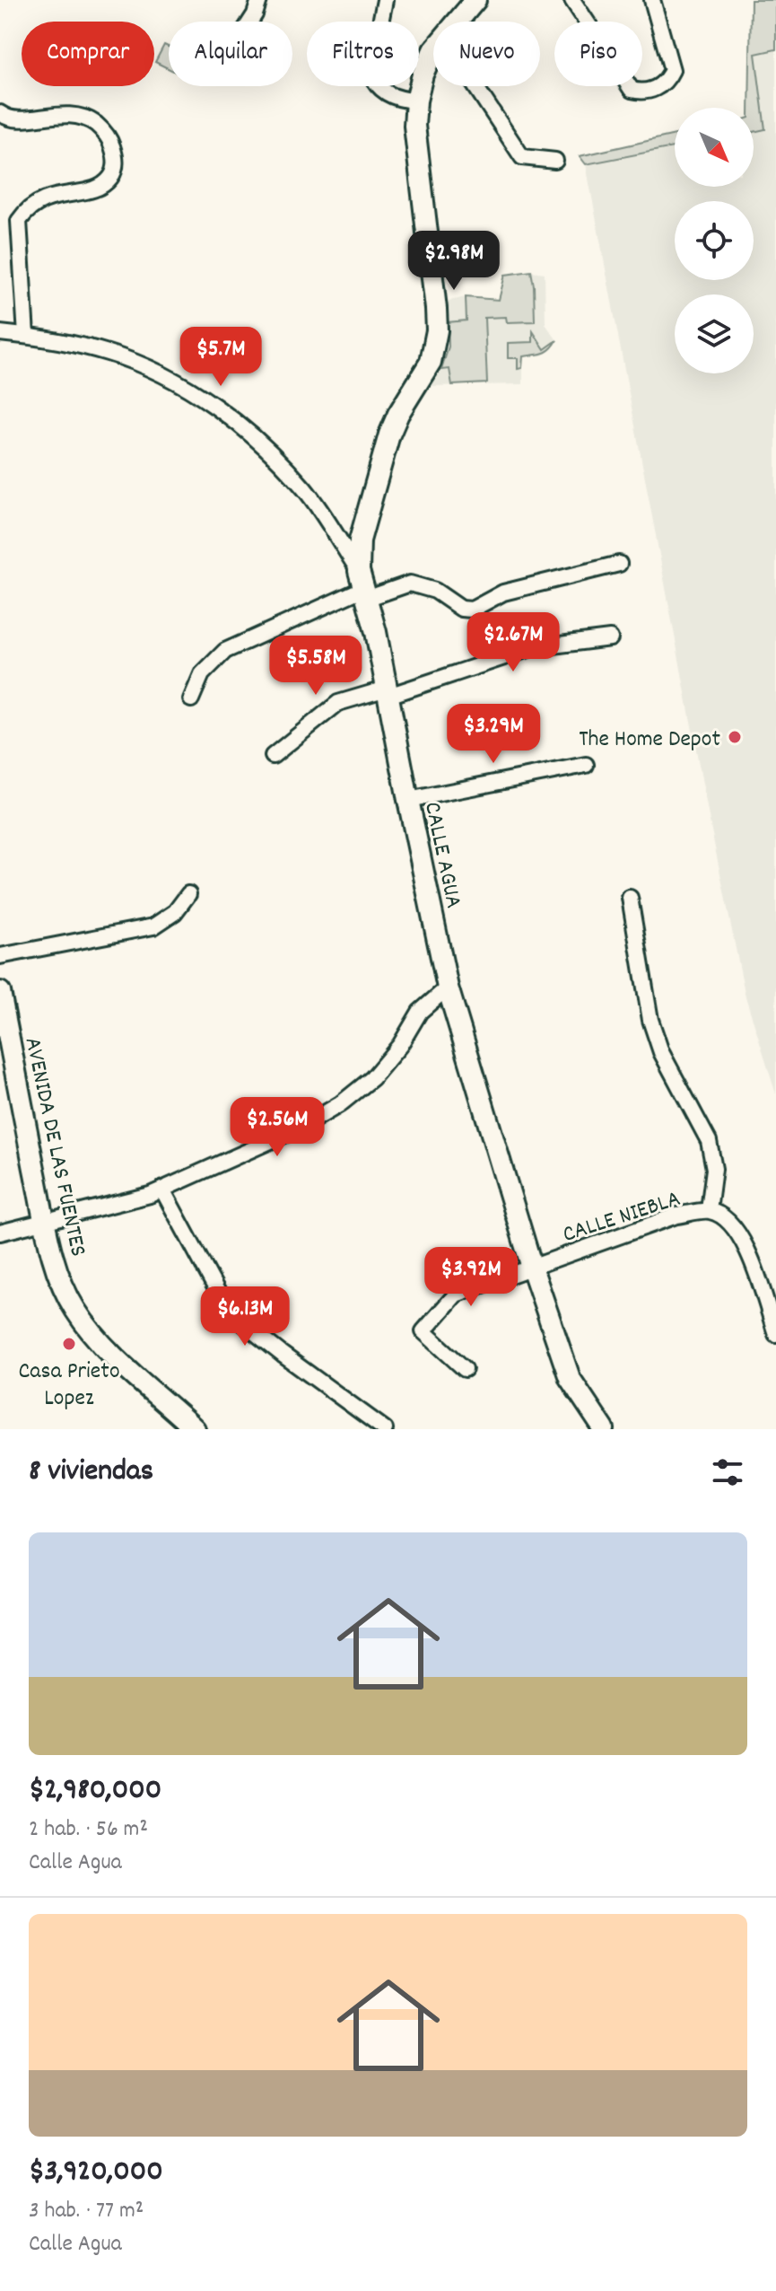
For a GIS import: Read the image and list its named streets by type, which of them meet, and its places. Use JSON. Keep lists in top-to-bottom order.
{
  "streets": {
    "street": ["CALLE AGUA", "AVENIDA DE LAS FUENTES", "CALLE NIEBLA"]
  },
  "crossings": [
    ["CALLE AGUA", "CALLE NIEBLA"]
  ],
  "places": ["The Home Depot", "Casa Prieto Lopez"],
  "north": "bottom right",
  "page": {
    "chip": [
      "Comprar",
      "Alquilar",
      "Filtros",
      "Nuevo",
      "Piso"
    ],
    "price": [
      "$2.98M",
      "$5.7M",
      "$2.67M",
      "$5.58M",
      "$3.29M",
      "$2.56M",
      "$3.92M",
      "$6.13M"
    ],
    "heading": "8 viviendas",
    "list": [
      {
        "name": "$2,980,000",
        "note": "2 hab. · 56 m² · Calle Agua"
      },
      {
        "name": "$3,920,000",
        "note": "3 hab. · 77 m² · Calle Agua"
      }
    ]
  }
}
